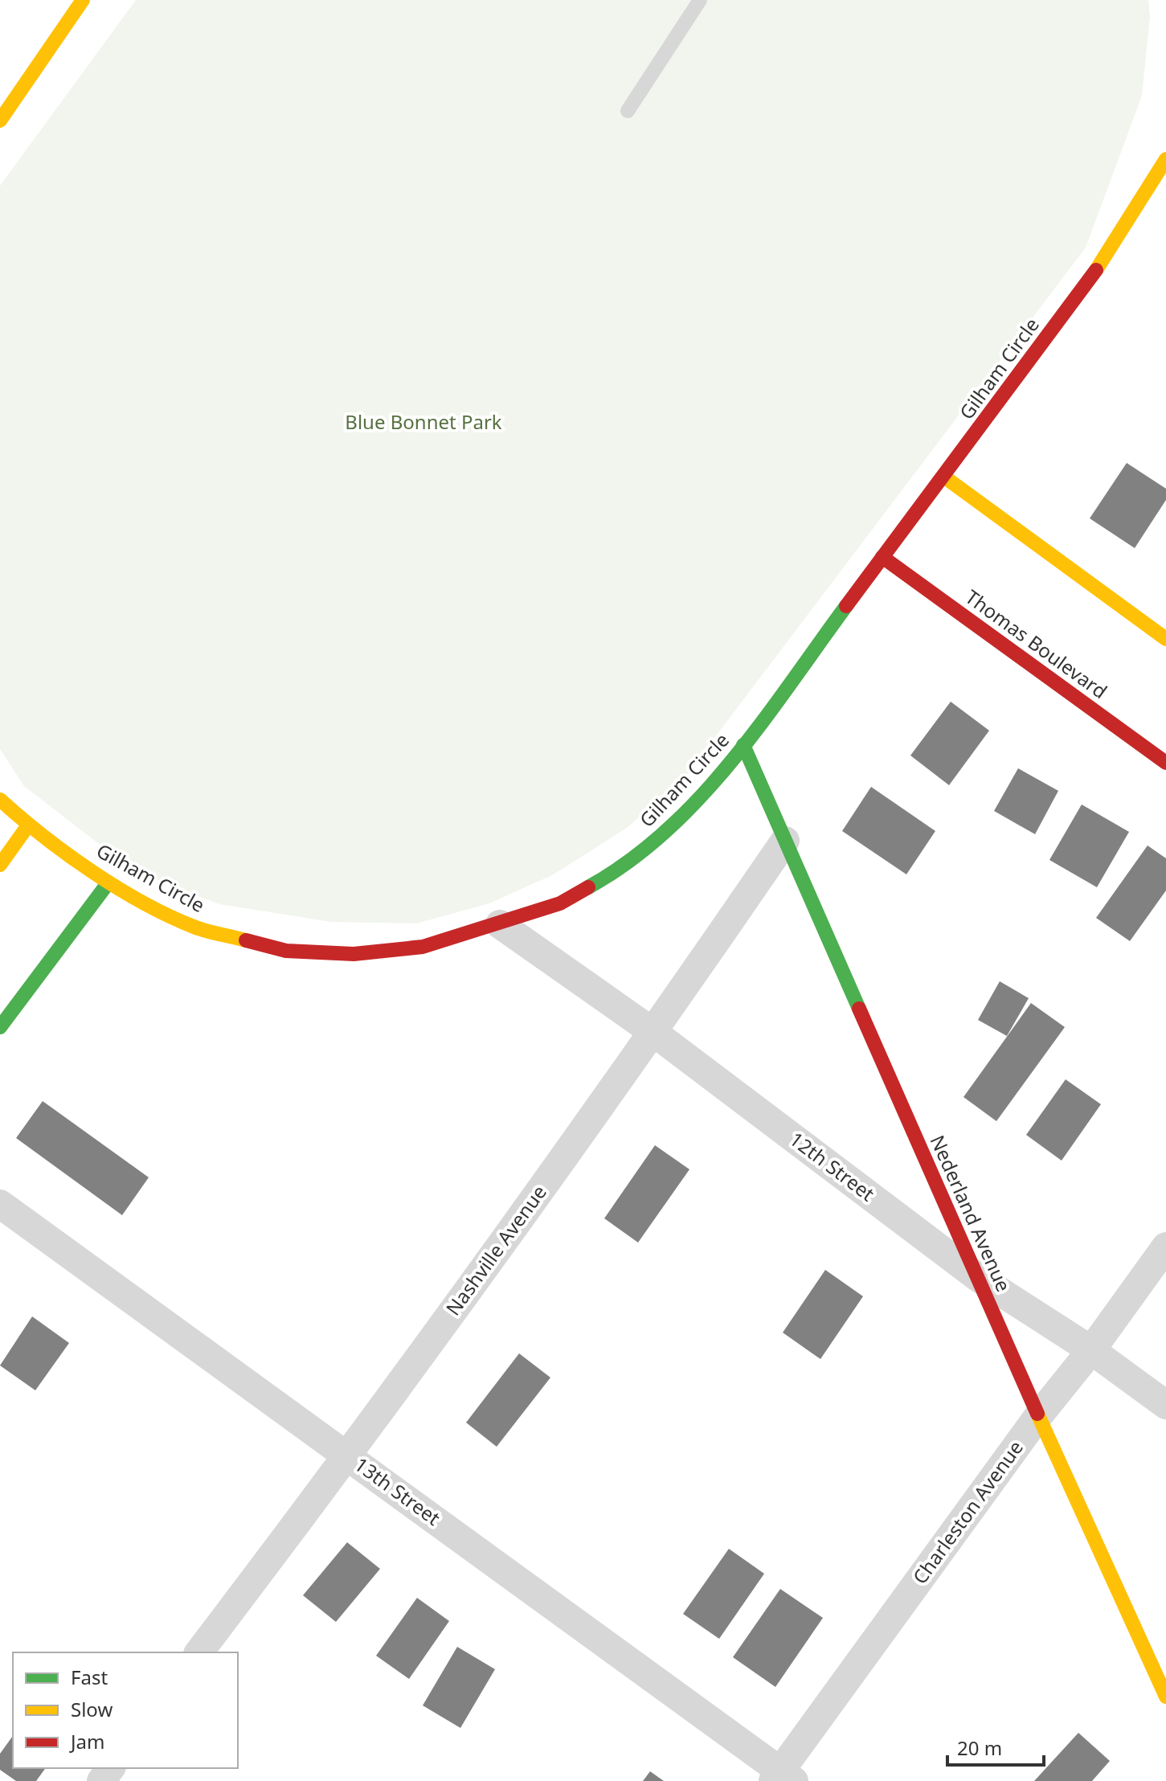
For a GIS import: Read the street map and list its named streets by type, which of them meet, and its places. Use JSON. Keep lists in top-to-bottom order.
{
  "streets": {
    "main road": ["Gilham Circle", "Thomas Boulevard", "Nederland Avenue"],
    "street": [
      "12th Street",
      "Nashville Avenue",
      "13th Street",
      "Charleston Avenue"
    ]
  },
  "crossings": [
    ["Gilham Circle", "Thomas Boulevard"],
    ["Gilham Circle", "12th Street"],
    ["Gilham Circle", "Nederland Avenue"],
    ["12th Street", "Nederland Avenue"],
    ["12th Street", "Nashville Avenue"],
    ["12th Street", "Charleston Avenue"],
    ["Nederland Avenue", "Nashville Avenue"],
    ["Nederland Avenue", "Charleston Avenue"],
    ["Nashville Avenue", "13th Street"],
    ["13th Street", "Charleston Avenue"]
  ],
  "parks": ["Blue Bonnet Park"],
  "legend": ["Fast", "Slow", "Jam"],
  "scale_bar": "20 m"
}
